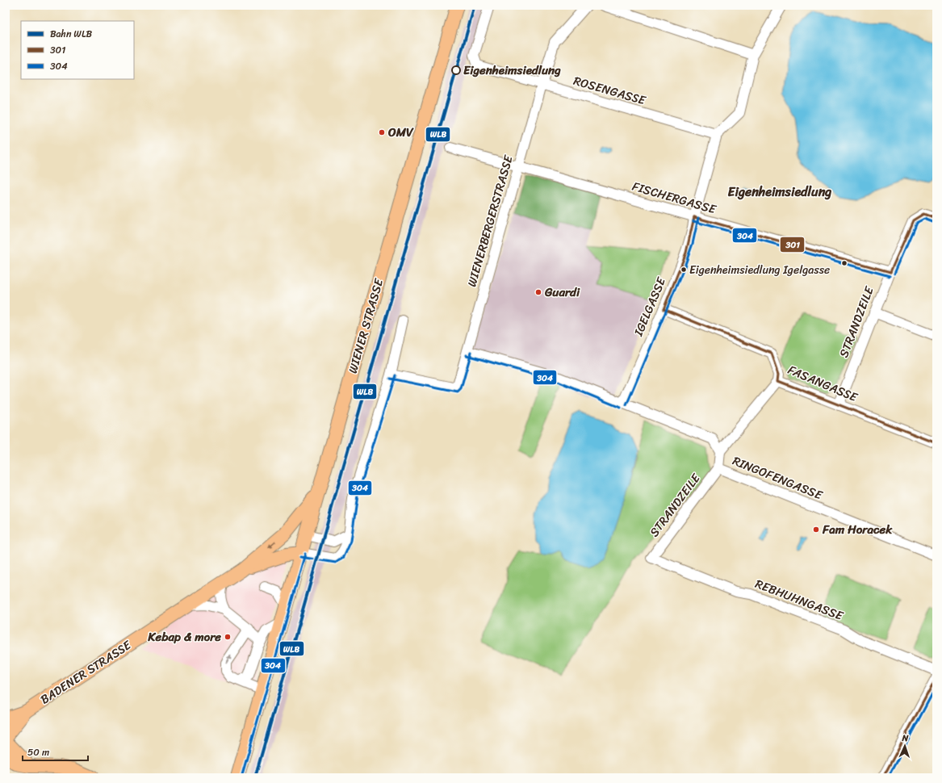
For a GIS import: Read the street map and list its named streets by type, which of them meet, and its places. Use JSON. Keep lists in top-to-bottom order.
{
  "streets": {
    "main road": ["WIENER STRASSE", "BADENER STRASSE"],
    "street": [
      "ROSENGASSE",
      "FISCHERGASSE",
      "WIENERBERGERSTRASSE",
      "IGELGASSE",
      "STRANDZEILE",
      "FASANGASSE",
      "RINGOFENGASSE",
      "REBHUHNGASSE"
    ]
  },
  "crossings": [
    ["ROSENGASSE", "WIENERBERGERSTRASSE"],
    ["ROSENGASSE", "IGELGASSE"],
    ["FISCHERGASSE", "WIENERBERGERSTRASSE"],
    ["FISCHERGASSE", "IGELGASSE"],
    ["FISCHERGASSE", "STRANDZEILE"],
    ["WIENERBERGERSTRASSE", "RINGOFENGASSE"],
    ["IGELGASSE", "FASANGASSE"],
    ["IGELGASSE", "RINGOFENGASSE"],
    ["STRANDZEILE", "FASANGASSE"],
    ["STRANDZEILE", "RINGOFENGASSE"],
    ["STRANDZEILE", "REBHUHNGASSE"]
  ],
  "districts": ["Eigenheimsiedlung"],
  "places": [
    "Eigenheimsiedlung",
    "OMV",
    "Eigenheimsiedlung Igelgasse",
    "Guardi",
    "Fam Horacek",
    "Kebap & more"
  ],
  "lines": ["rail line WLB", "transit line 301", "transit line 304"],
  "legend": ["Bahn WLB", "301", "304"],
  "scale_bar": "50 m",
  "north": "top"
}
